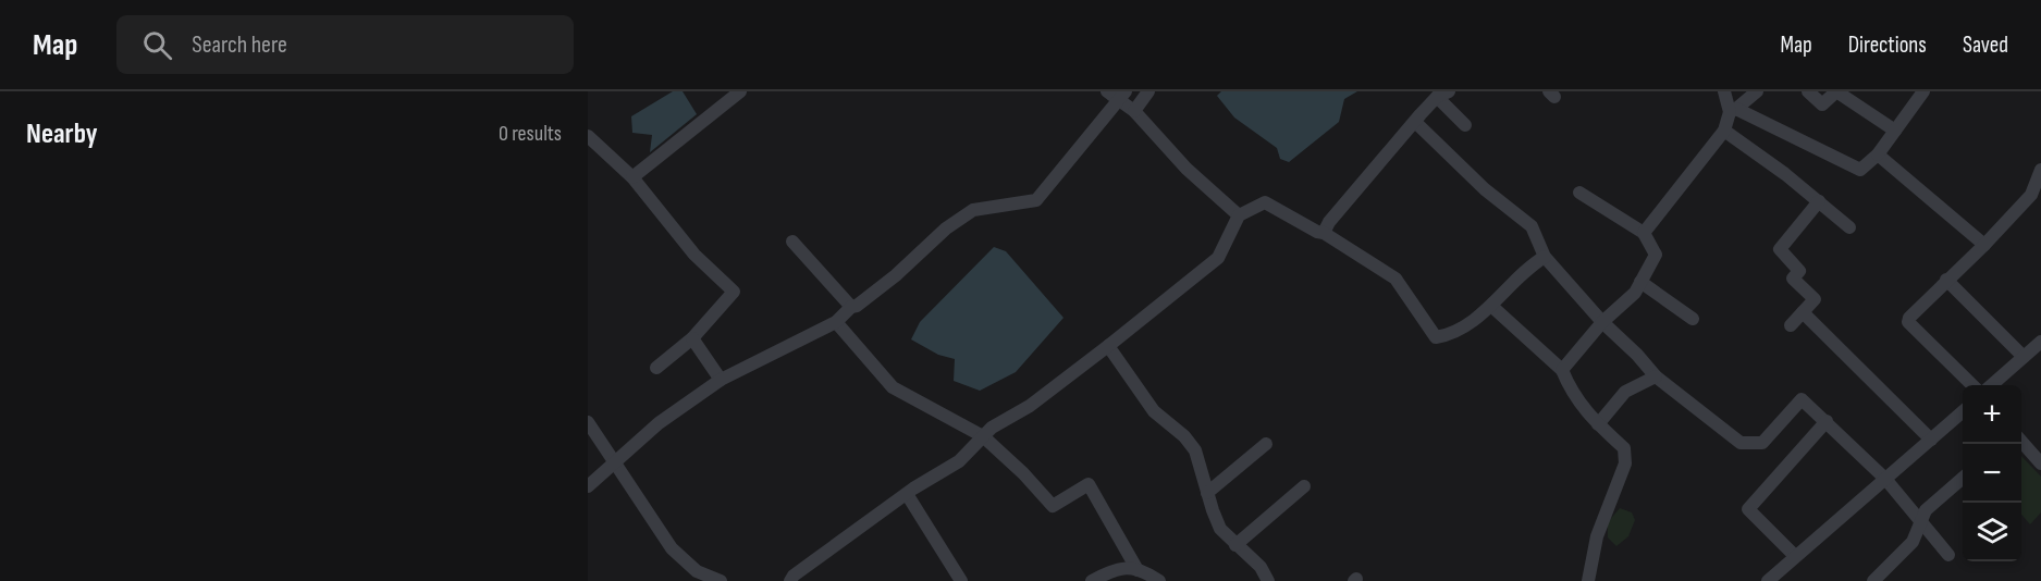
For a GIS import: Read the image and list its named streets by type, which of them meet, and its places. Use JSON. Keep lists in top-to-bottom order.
{
  "page": {
    "header": "Map",
    "search": "Search here",
    "nav": ["Map", "Directions", "Saved"],
    "heading": ["Nearby", "0 results"],
    "map_buttons": ["+", "−"]
  }
}
